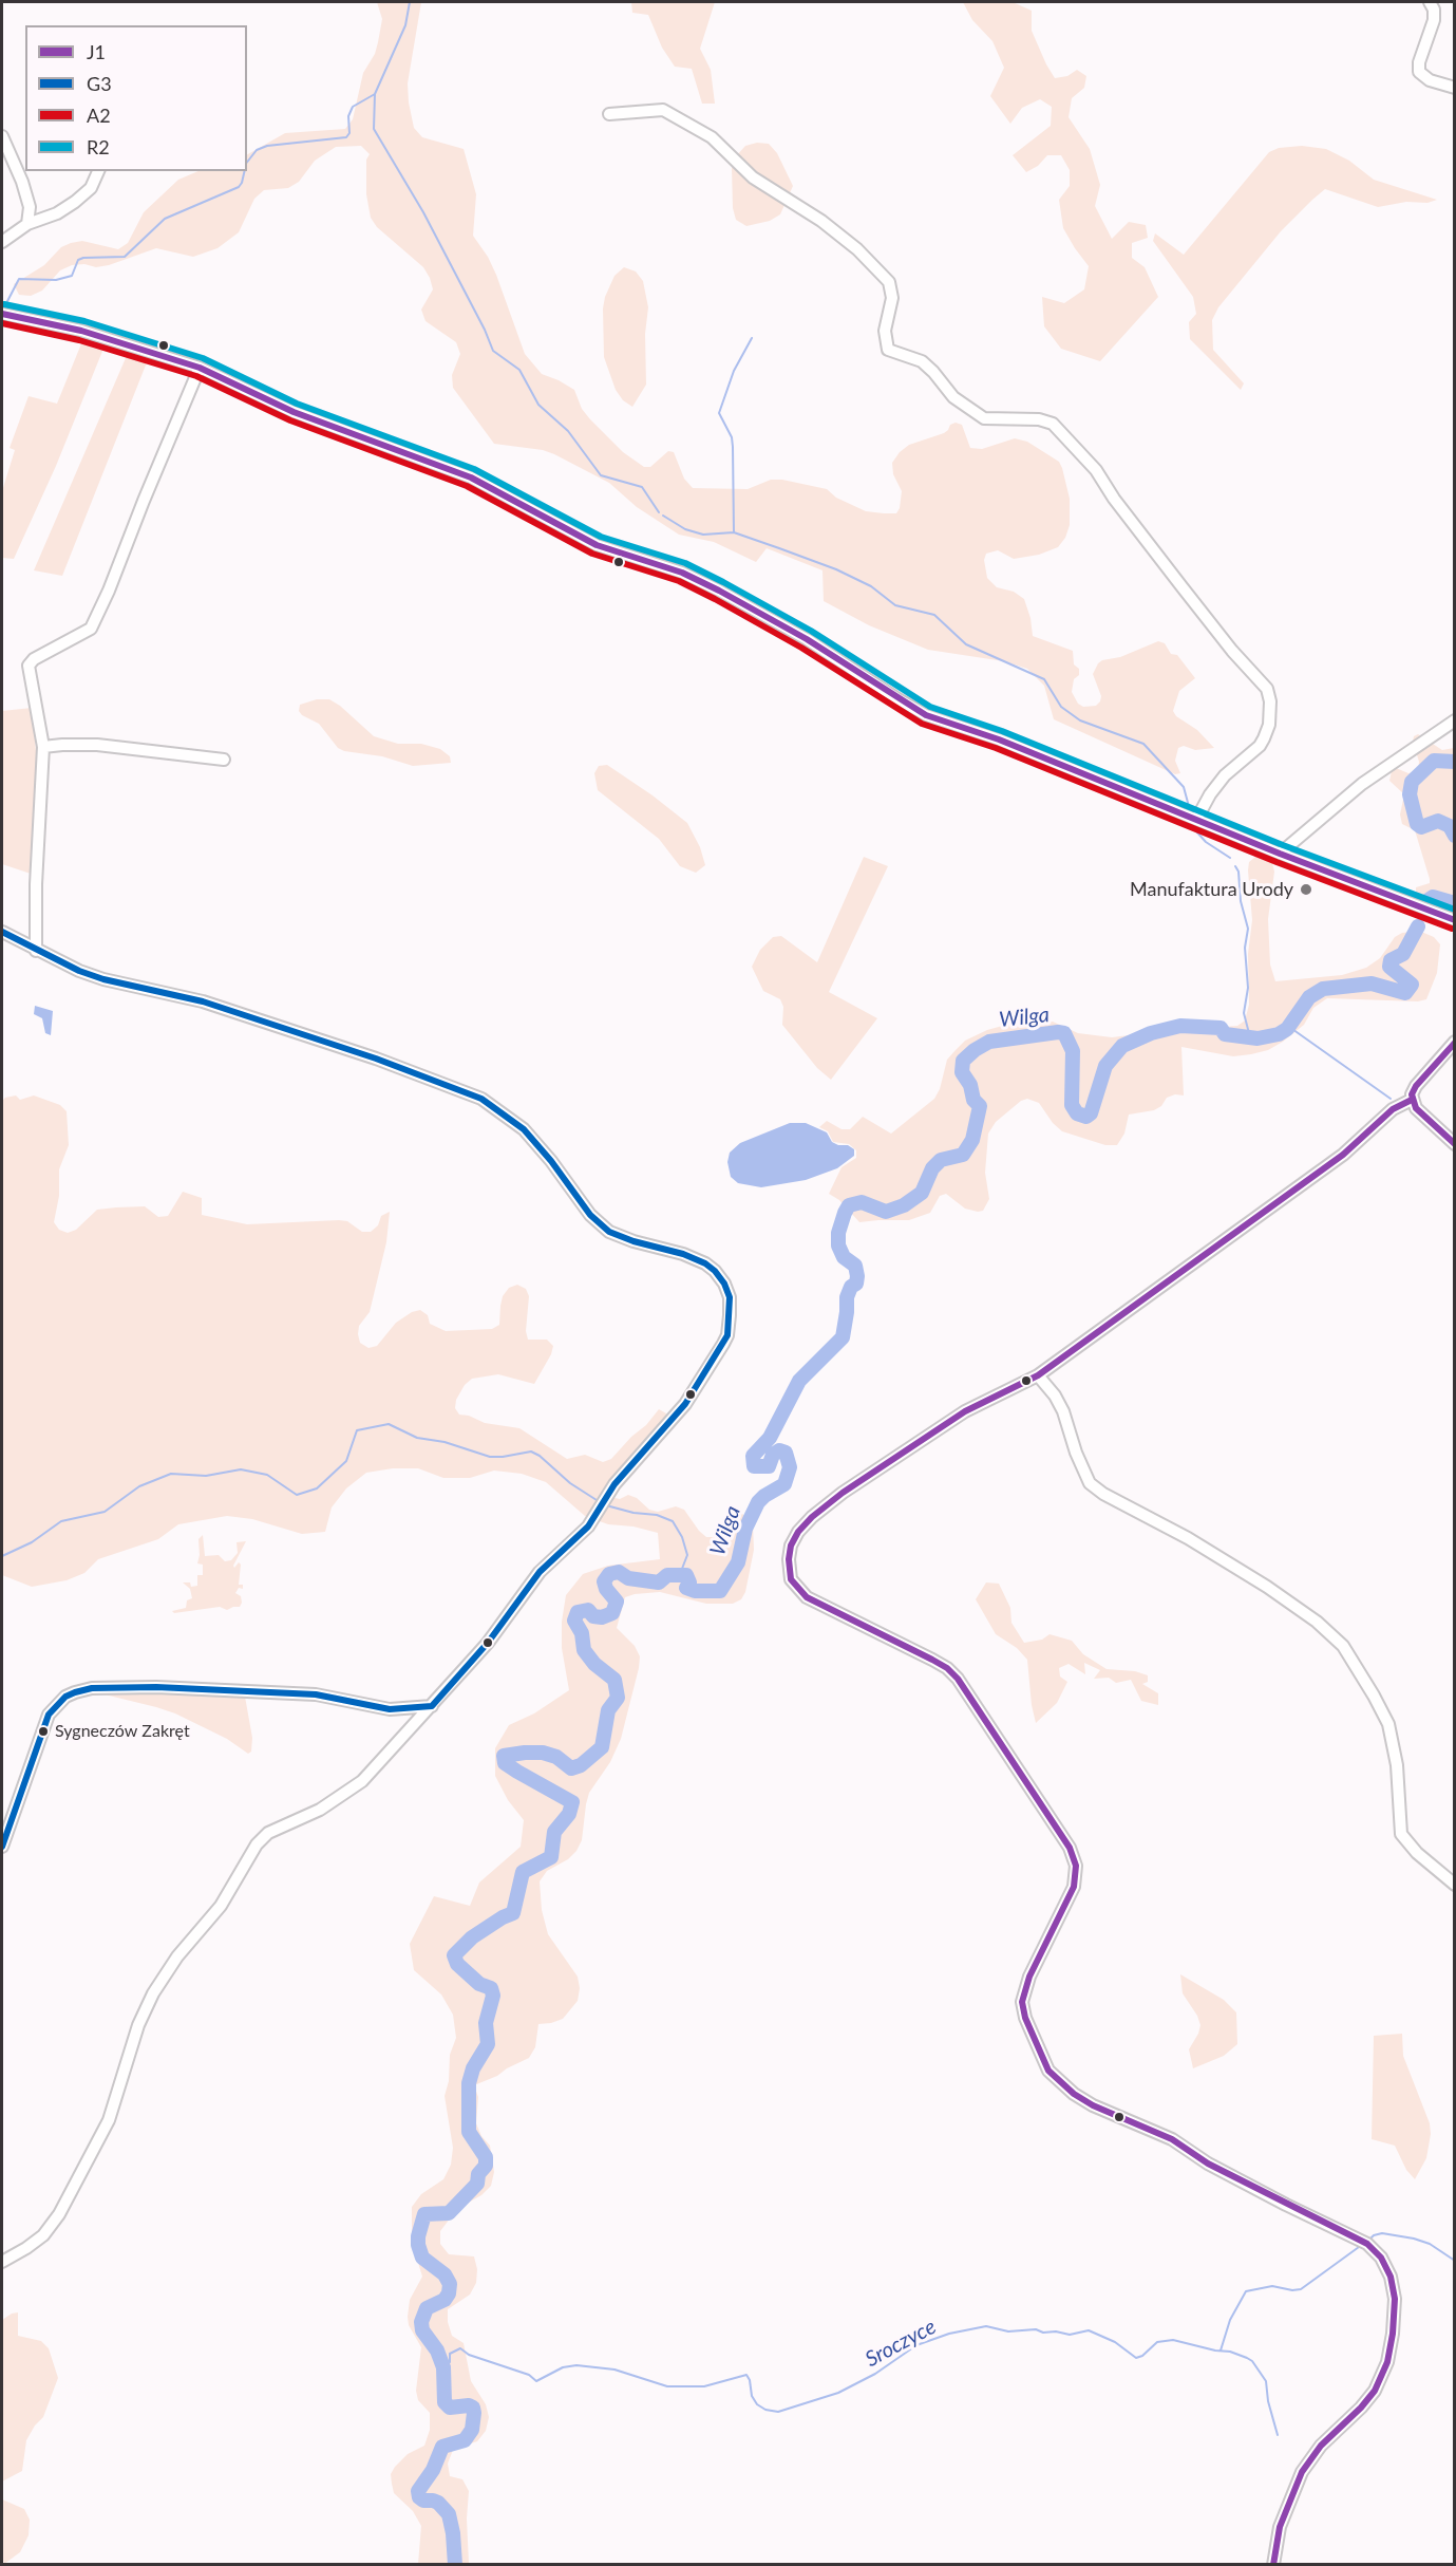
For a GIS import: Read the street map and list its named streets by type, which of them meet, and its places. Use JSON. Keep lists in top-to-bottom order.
{
  "water": ["Wilga", "Sroczyce"],
  "places": ["Manufaktura Urody", "Sygneczów Zakręt"],
  "lines": [
    "transit line R2",
    "transit line J1",
    "transit line A2",
    "transit line G3"
  ],
  "legend": [
    "J1",
    "G3",
    "A2",
    "R2"
  ]
}
